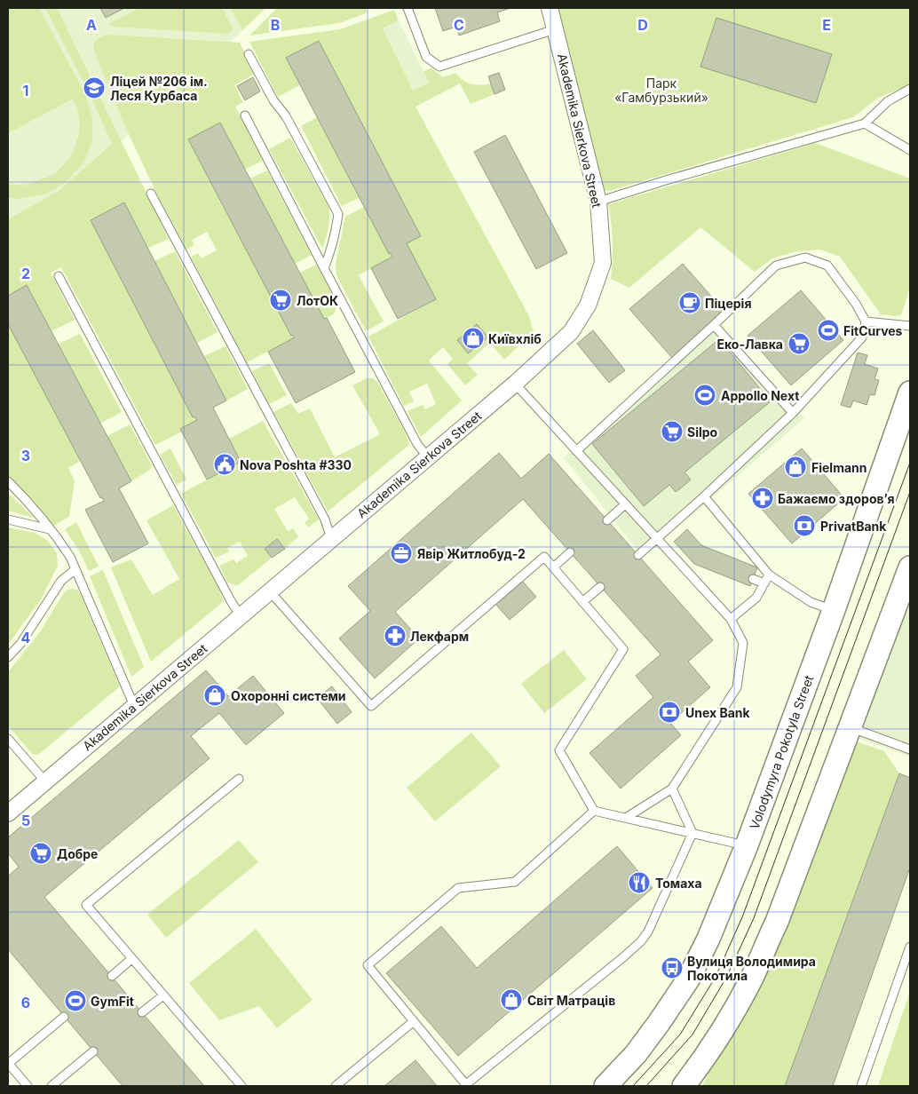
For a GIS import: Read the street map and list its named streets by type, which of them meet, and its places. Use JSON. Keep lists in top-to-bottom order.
{
  "streets": {
    "street": ["Akademika Sierkova Street", "Volodymyra Pokotyla Street"]
  },
  "parks": ["Парк «Гамбурзький»"],
  "places": {
    "school or university": ["Ліцей №206 ім. Леся Курбаса"],
    "supermarket": [
      "ЛотОК",
      "Еко-Лавка",
      "Silpo",
      "Добре"
    ],
    "cafe": ["Піцерія"],
    "sports": ["FitCurves", "Appollo Next", "GymFit"],
    "shop": [
      "Київхліб",
      "Fielmann",
      "Охоронні системи",
      "Світ Матраців"
    ],
    "public building": ["Nova Poshta #330"],
    "pharmacy": ["Бажаємо здоровʼя", "Лекфарм"],
    "bank": ["PrivatBank", "Unex Bank"],
    "office": ["Явір Житлобуд-2"],
    "restaurant": ["Томаха"],
    "bus stop": ["Вулиця Володимира Покотила"]
  },
  "grid": {
    "columns": [
      "A",
      "B",
      "C",
      "D",
      "E"
    ],
    "rows": [
      "1",
      "2",
      "3",
      "4",
      "5",
      "6"
    ]
  }
}
